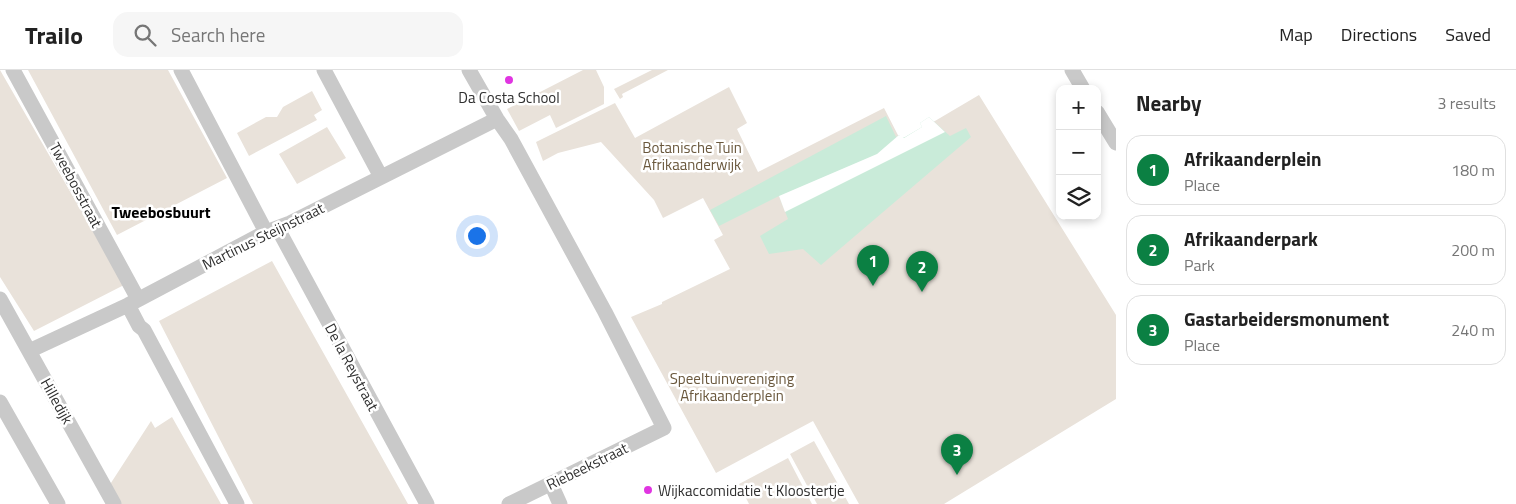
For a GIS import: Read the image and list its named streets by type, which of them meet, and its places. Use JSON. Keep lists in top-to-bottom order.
{
  "streets": {
    "street": [
      "Tweebosstraat",
      "Martinus Steijnstraat",
      "De la Reystraat",
      "Hilledijk",
      "Riebeekstraat"
    ]
  },
  "crossings": [
    ["Tweebosstraat", "Martinus Steijnstraat"],
    ["Martinus Steijnstraat", "De la Reystraat"],
    ["Martinus Steijnstraat", "Hilledijk"],
    ["Martinus Steijnstraat", "Riebeekstraat"]
  ],
  "districts": ["Tweebosbuurt"],
  "parks": ["Botanische Tuin Afrikaanderwijk", "Speeltuinvereniging Afrikaanderplein"],
  "places": ["Da Costa School", "Wijkaccomidatie 't Kloostertje"],
  "page": {
    "header": "Trailo",
    "search": "Search here",
    "nav": ["Map", "Directions", "Saved"],
    "heading": ["Nearby", "3 results"],
    "map_buttons": ["+", "−"],
    "list": [
      {
        "mark": "1",
        "name": "Afrikaanderplein",
        "note": "Place",
        "value": "180 m"
      },
      {
        "mark": "2",
        "name": "Afrikaanderpark",
        "note": "Park",
        "value": "200 m"
      },
      {
        "mark": "3",
        "name": "Gastarbeidersmonument",
        "note": "Place",
        "value": "240 m"
      }
    ],
    "pins": ["1", "2", "3"]
  }
}
